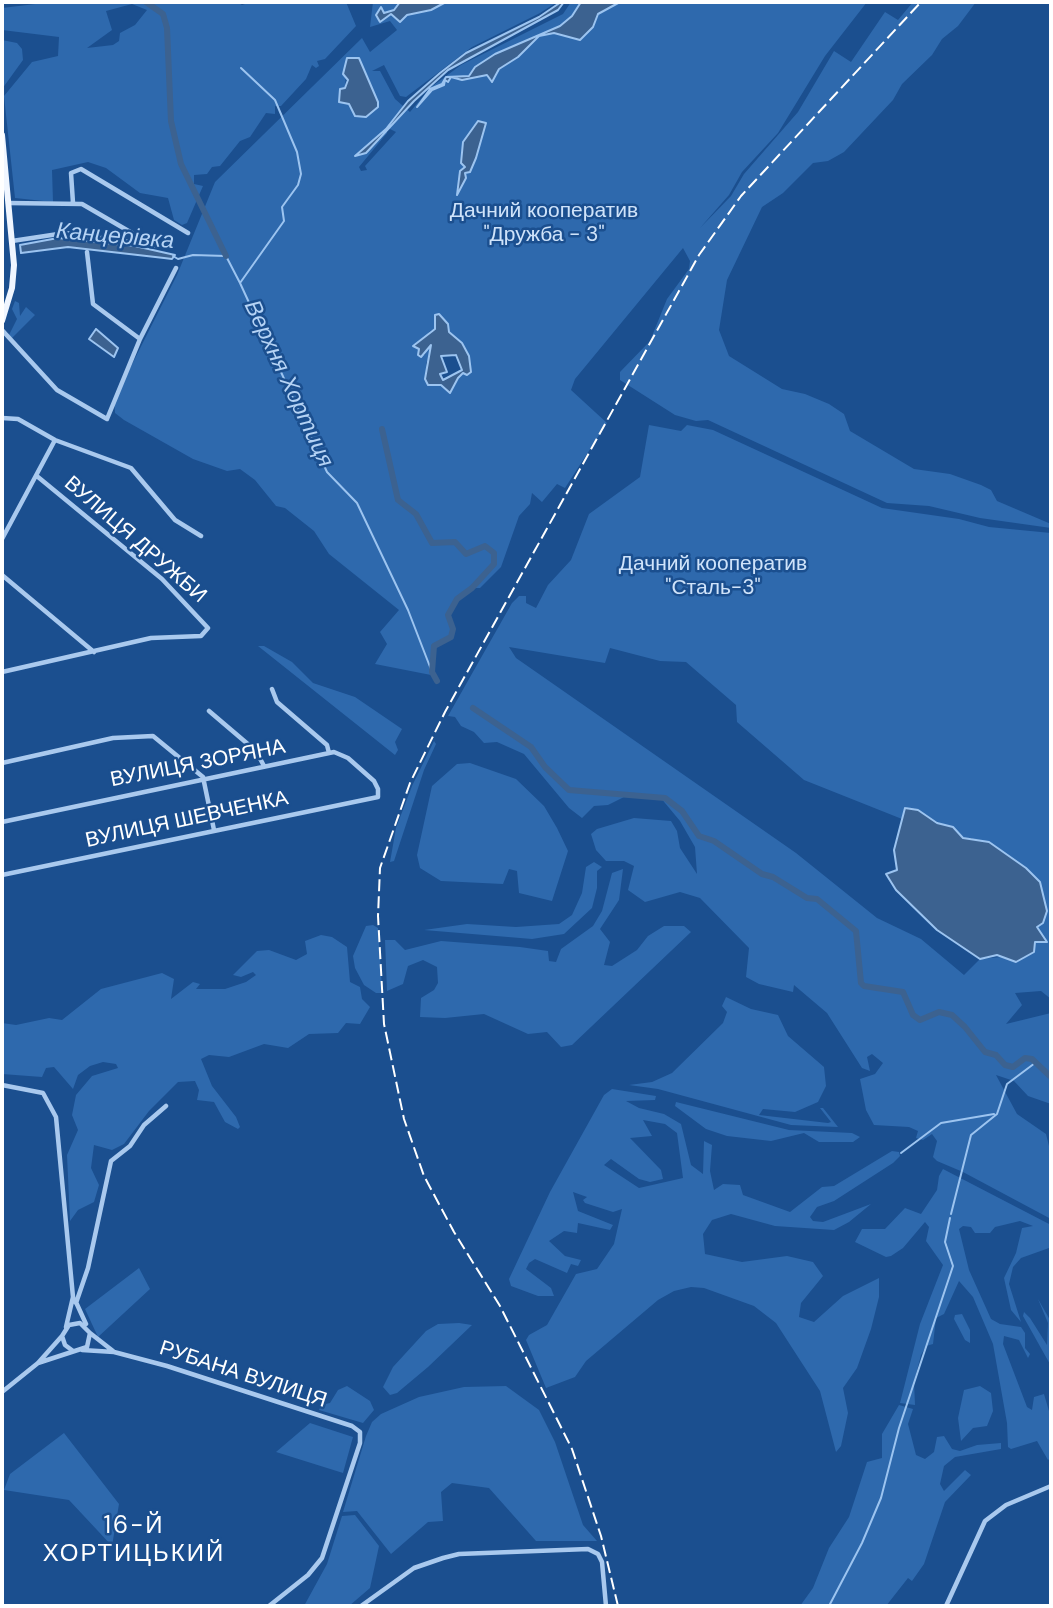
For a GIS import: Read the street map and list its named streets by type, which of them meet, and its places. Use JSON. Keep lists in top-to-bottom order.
{
  "streets": {
    "street": [
      "ВУЛИЦЯ ДРУЖБИ",
      "ВУЛИЦЯ ЗОРЯНА",
      "ВУЛИЦЯ ШЕВЧЕНКА",
      "РУБАНА ВУЛИЦЯ"
    ]
  },
  "crossings": [
    ["ВУЛИЦЯ ЗОРЯНА", "ВУЛИЦЯ ШЕВЧЕНКА"]
  ],
  "districts": ["16-Й ХОРТИЦЬКИЙ"],
  "water": ["Канцерівка", "Верхня Хортиця"],
  "parks": ["Дачний кооператив \"Дружба - 3\"", "Дачний кооператив \"Сталь-3\""]
}
